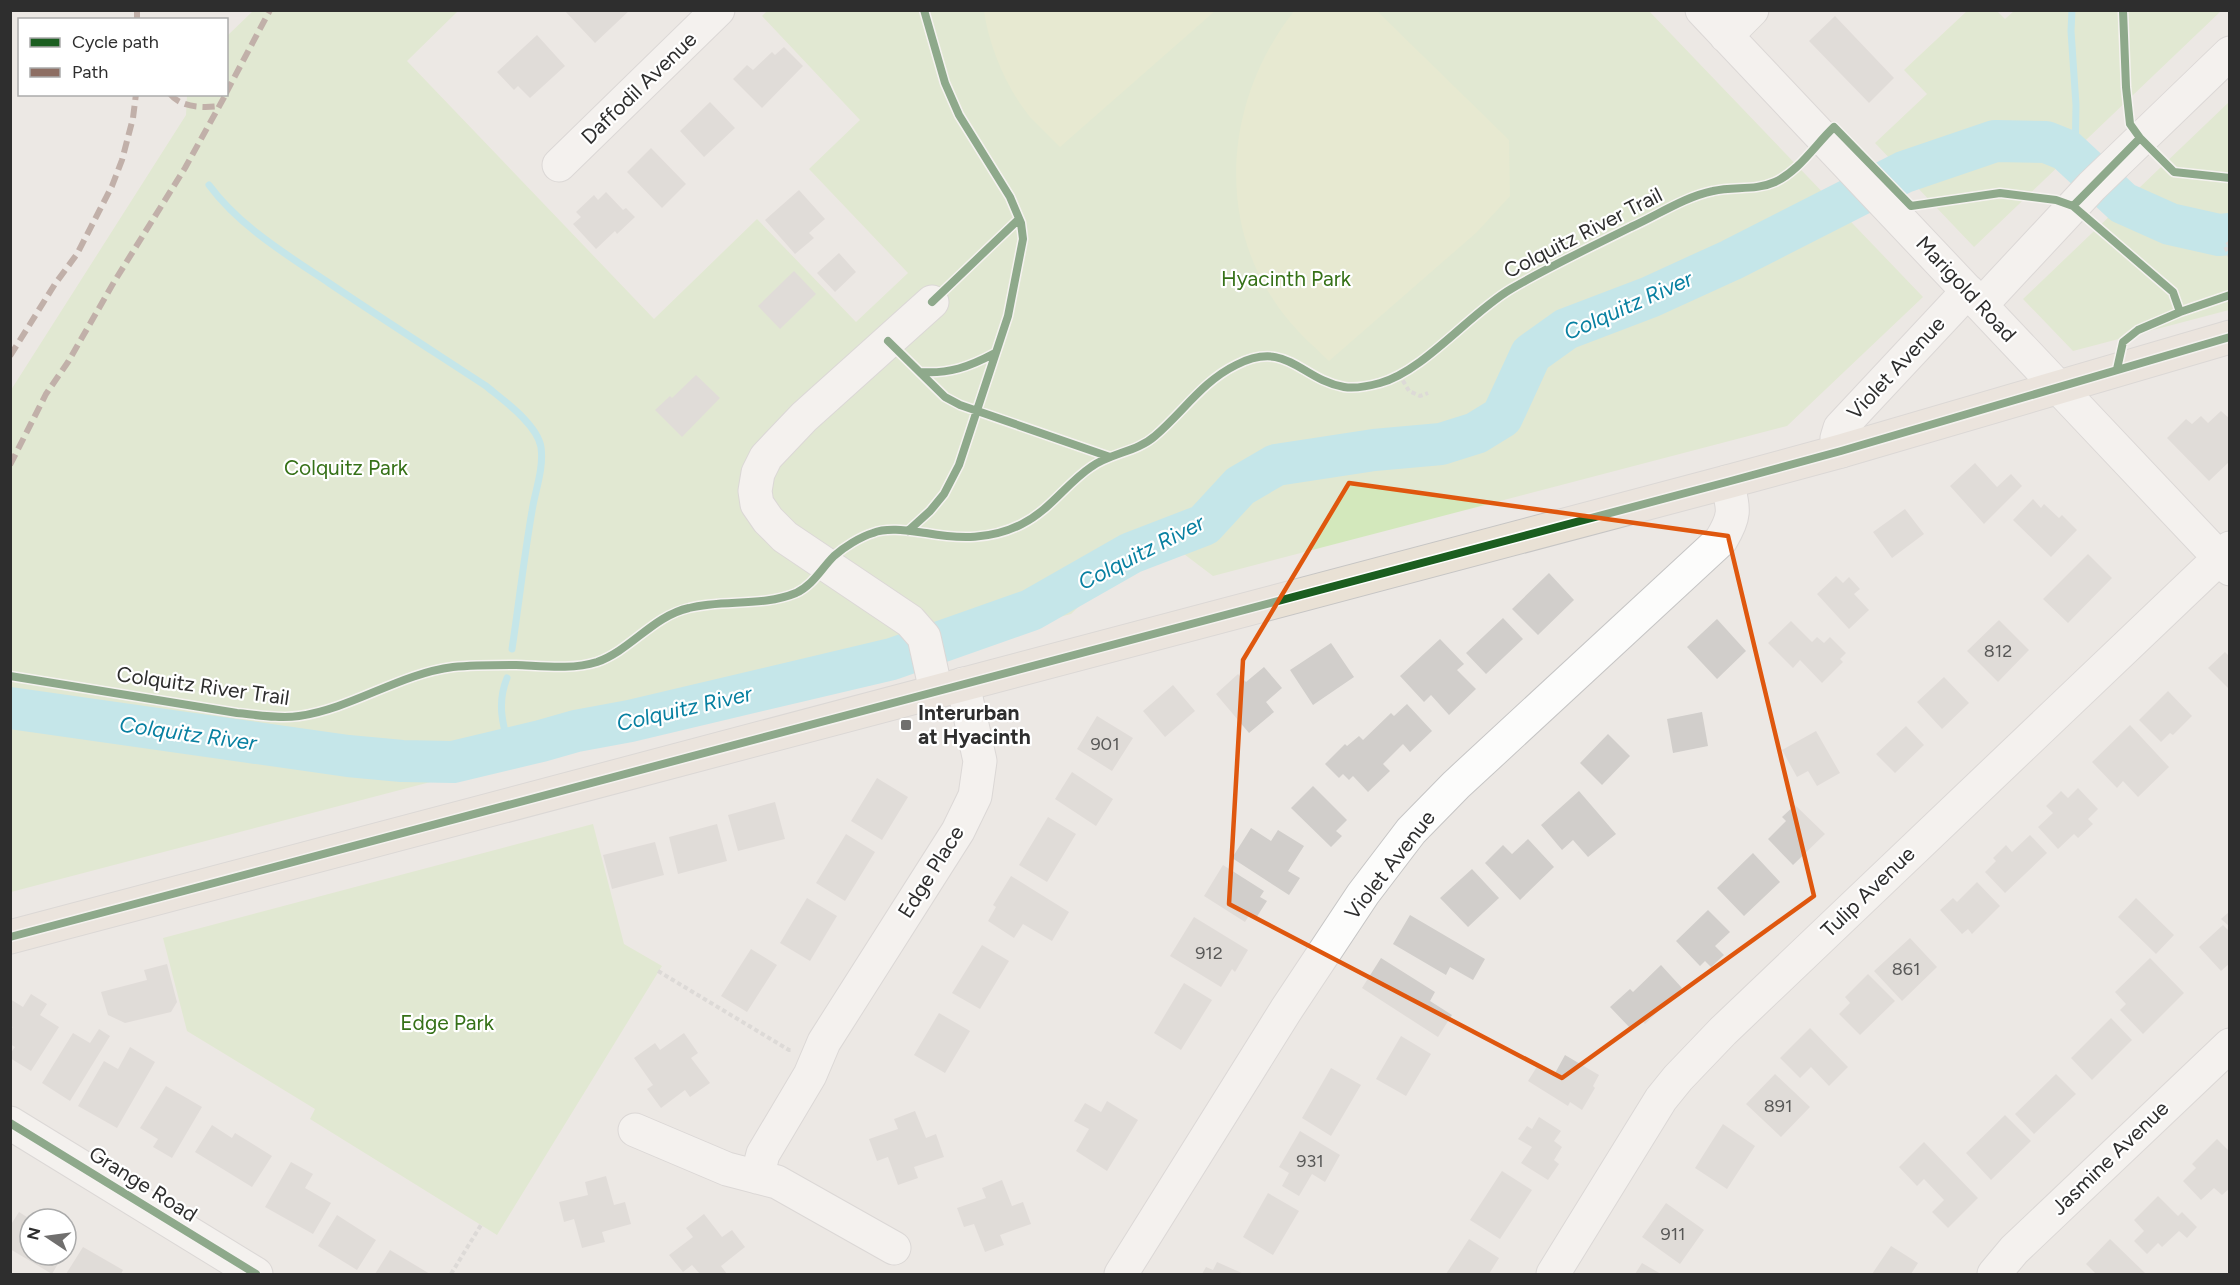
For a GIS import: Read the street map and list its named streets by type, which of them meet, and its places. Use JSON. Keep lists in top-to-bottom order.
{
  "streets": {
    "street": [
      "Daffodil Avenue",
      "Marigold Road",
      "Violet Avenue",
      "Edge Place",
      "Tulip Avenue",
      "Jasmine Avenue",
      "Grange Road"
    ],
    "cycle path": ["Colquitz River Trail"]
  },
  "crossings": [
    ["Marigold Road", "Violet Avenue"],
    ["Marigold Road", "Tulip Avenue"]
  ],
  "water": ["Colquitz River"],
  "parks": ["Hyacinth Park", "Colquitz Park", "Edge Park"],
  "places": {
    "transit": ["Interurban at Hyacinth"]
  },
  "house_numbers": [
    "812",
    "901",
    "912",
    "861",
    "891",
    "931",
    "911"
  ],
  "legend": ["Cycle path", "Path"],
  "north": "left"
}
